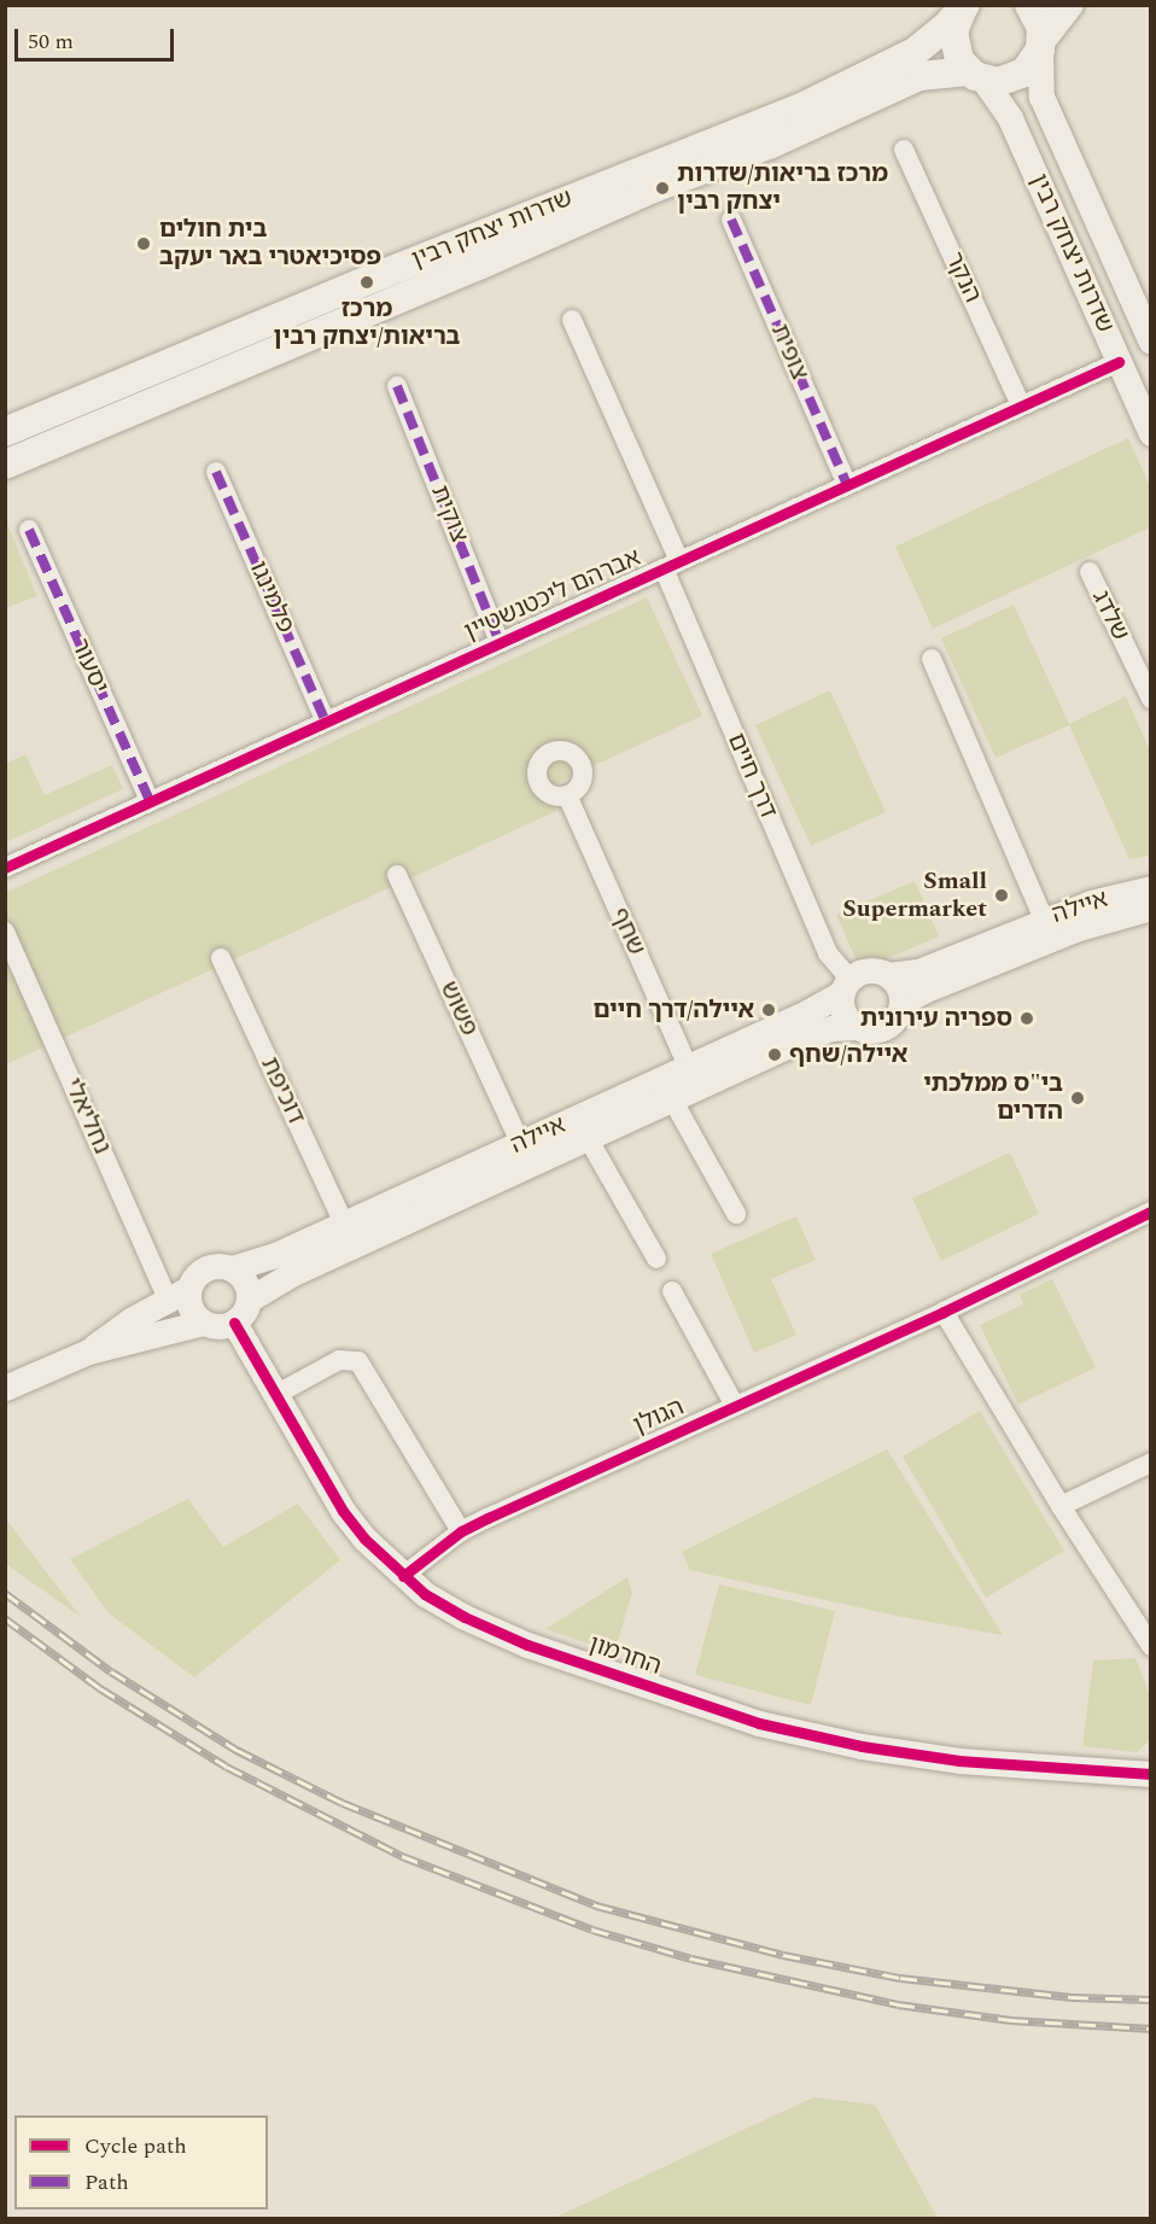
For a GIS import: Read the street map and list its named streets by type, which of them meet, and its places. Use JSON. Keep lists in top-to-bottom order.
{
  "streets": {
    "main road": ["שדרות יצחק רבין"],
    "street": [
      "הנקר",
      "צופית",
      "צוקית",
      "אברהם ליכטנשטיין",
      "פלמינגו",
      "שלדג",
      "יסעור",
      "דרך חיים",
      "איילה",
      "שחף",
      "פשוש",
      "דוכיפת",
      "נחליאלי",
      "הגולן",
      "החרמון"
    ]
  },
  "crossings": [
    ["שדרות יצחק רבין", "אברהם ליכטנשטיין"],
    ["הנקר", "אברהם ליכטנשטיין"],
    ["צופית", "אברהם ליכטנשטיין"],
    ["צוקית", "אברהם ליכטנשטיין"],
    ["אברהם ליכטנשטיין", "פלמינגו"],
    ["אברהם ליכטנשטיין", "יסעור"],
    ["אברהם ליכטנשטיין", "דרך חיים"],
    ["דרך חיים", "איילה"],
    ["איילה", "שחף"],
    ["איילה", "פשוש"],
    ["איילה", "דוכיפת"],
    ["איילה", "נחליאלי"],
    ["איילה", "החרמון"],
    ["נחליאלי", "החרמון"],
    ["הגולן", "החרמון"]
  ],
  "places": [
    "מרכז בריאות/שדרות יצחק רבין",
    "בית חולים פסיכיאטרי באר יעקב",
    "מרכז בריאות/יצחק רבין",
    "Small Supermarket",
    "איילה/דרך חיים",
    "ספריה עירונית",
    "איילה/שחף",
    "בי\"ס ממלכתי הדרים"
  ],
  "legend": ["Cycle path", "Path"],
  "scale_bar": "50 m"
}
